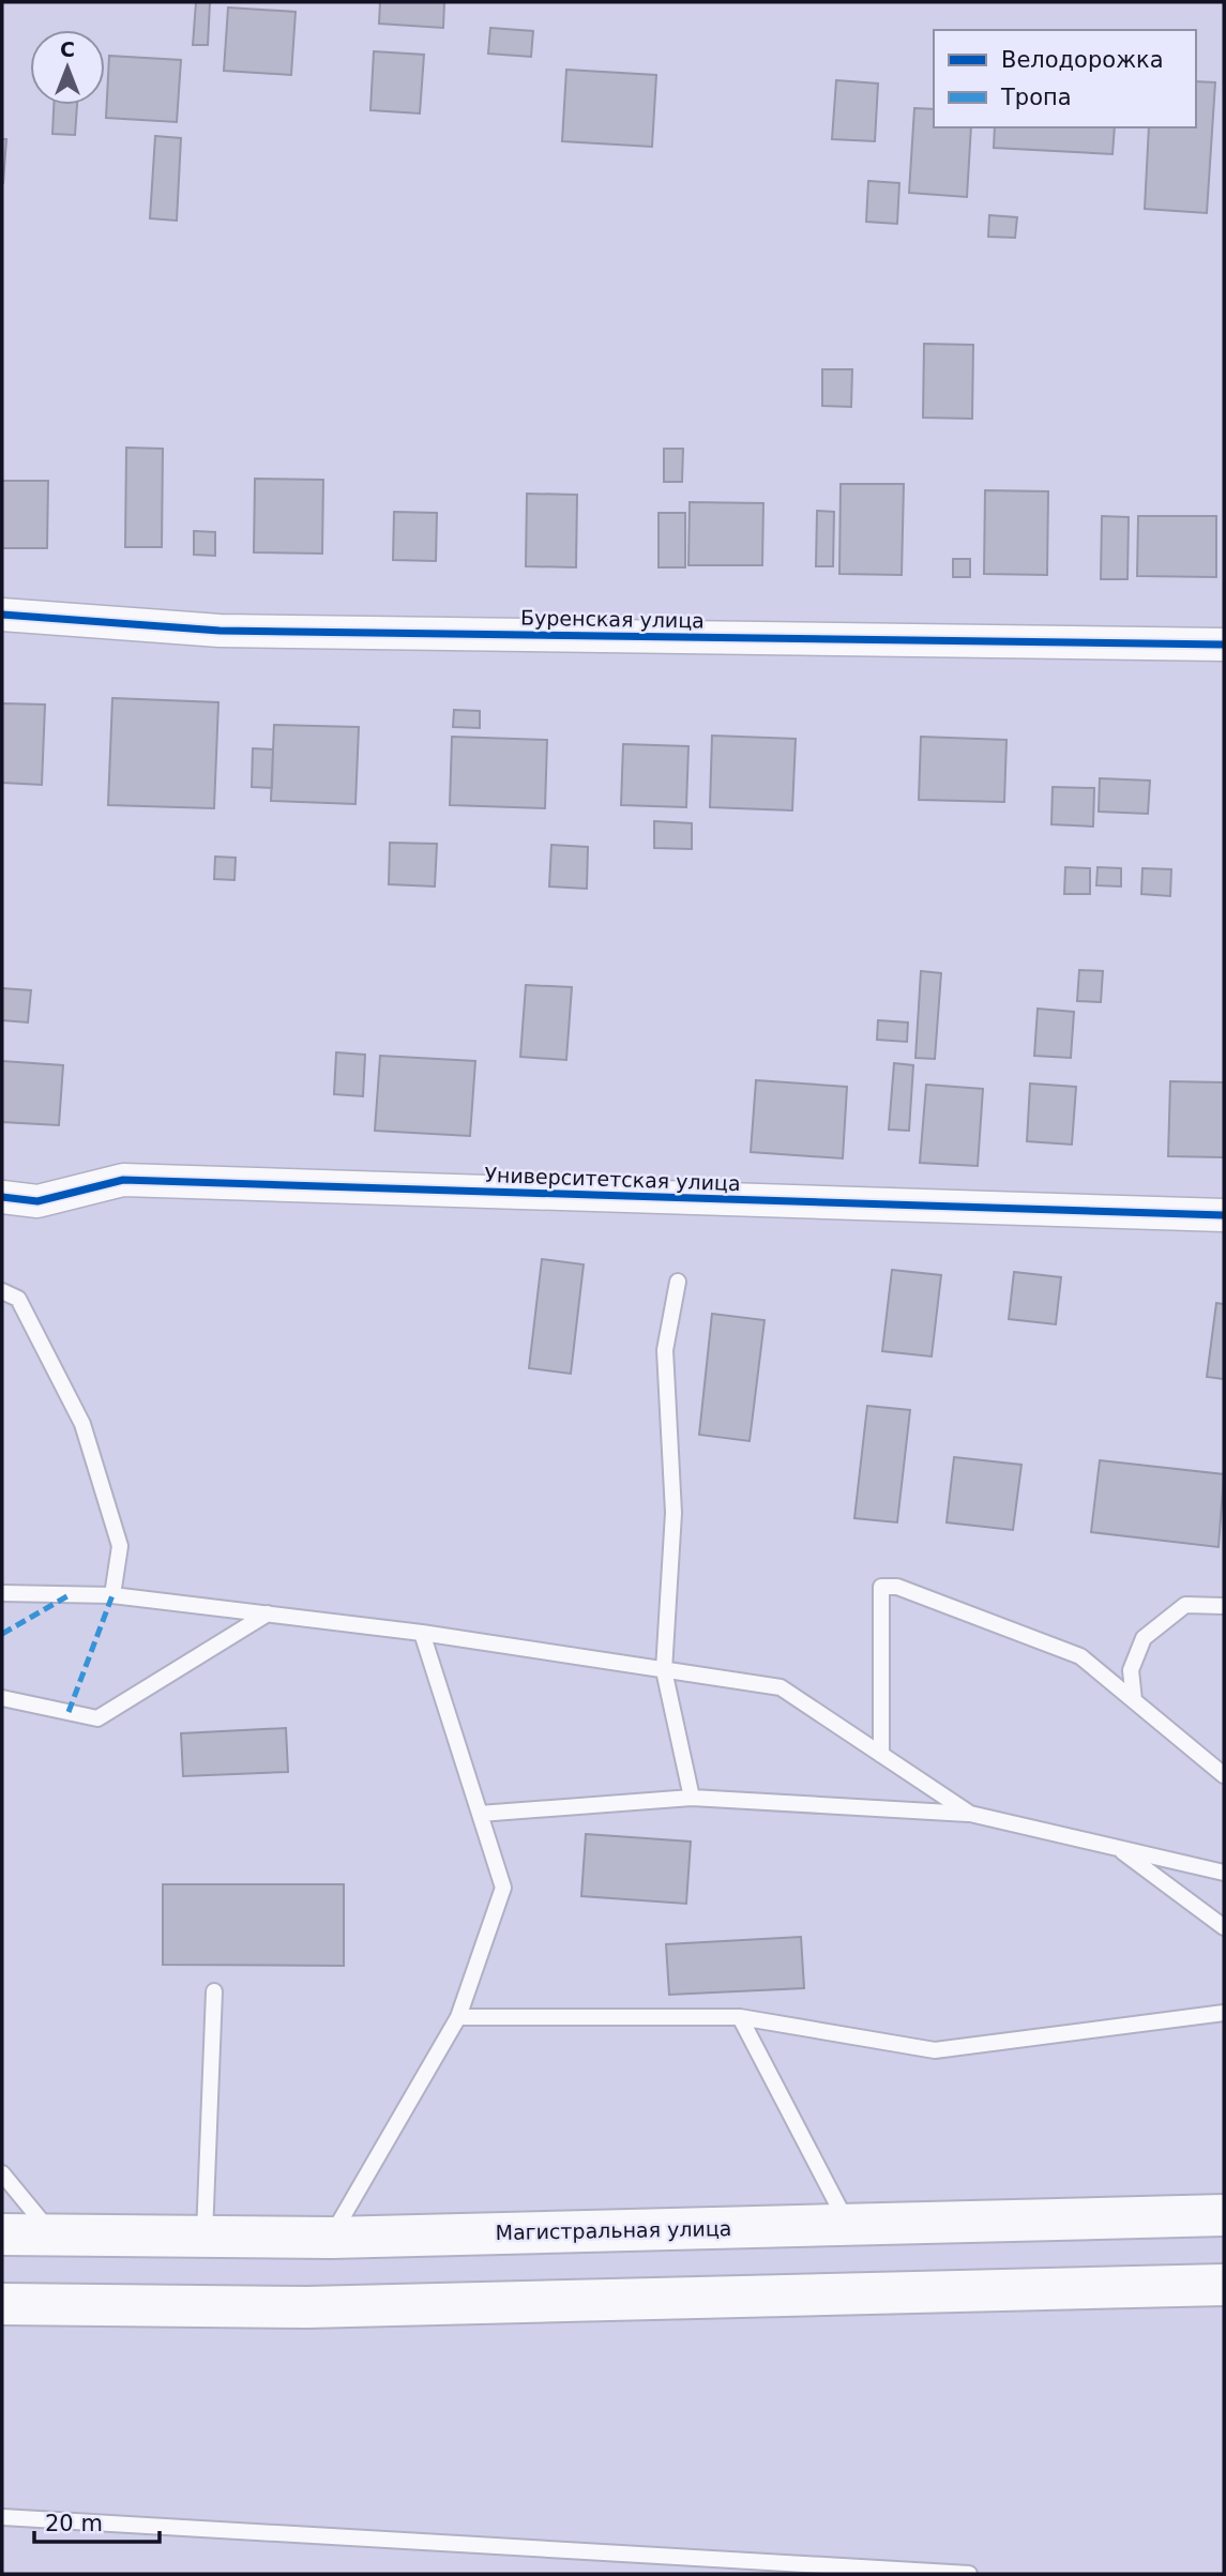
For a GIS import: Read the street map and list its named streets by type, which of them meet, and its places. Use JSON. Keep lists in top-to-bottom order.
{
  "streets": {
    "main road": ["Магистральная улица"],
    "street": ["Буренская улица", "Университетская улица"]
  },
  "legend": ["Велодорожка", "Тропа"],
  "scale_bar": "20 m",
  "north": "top"
}
